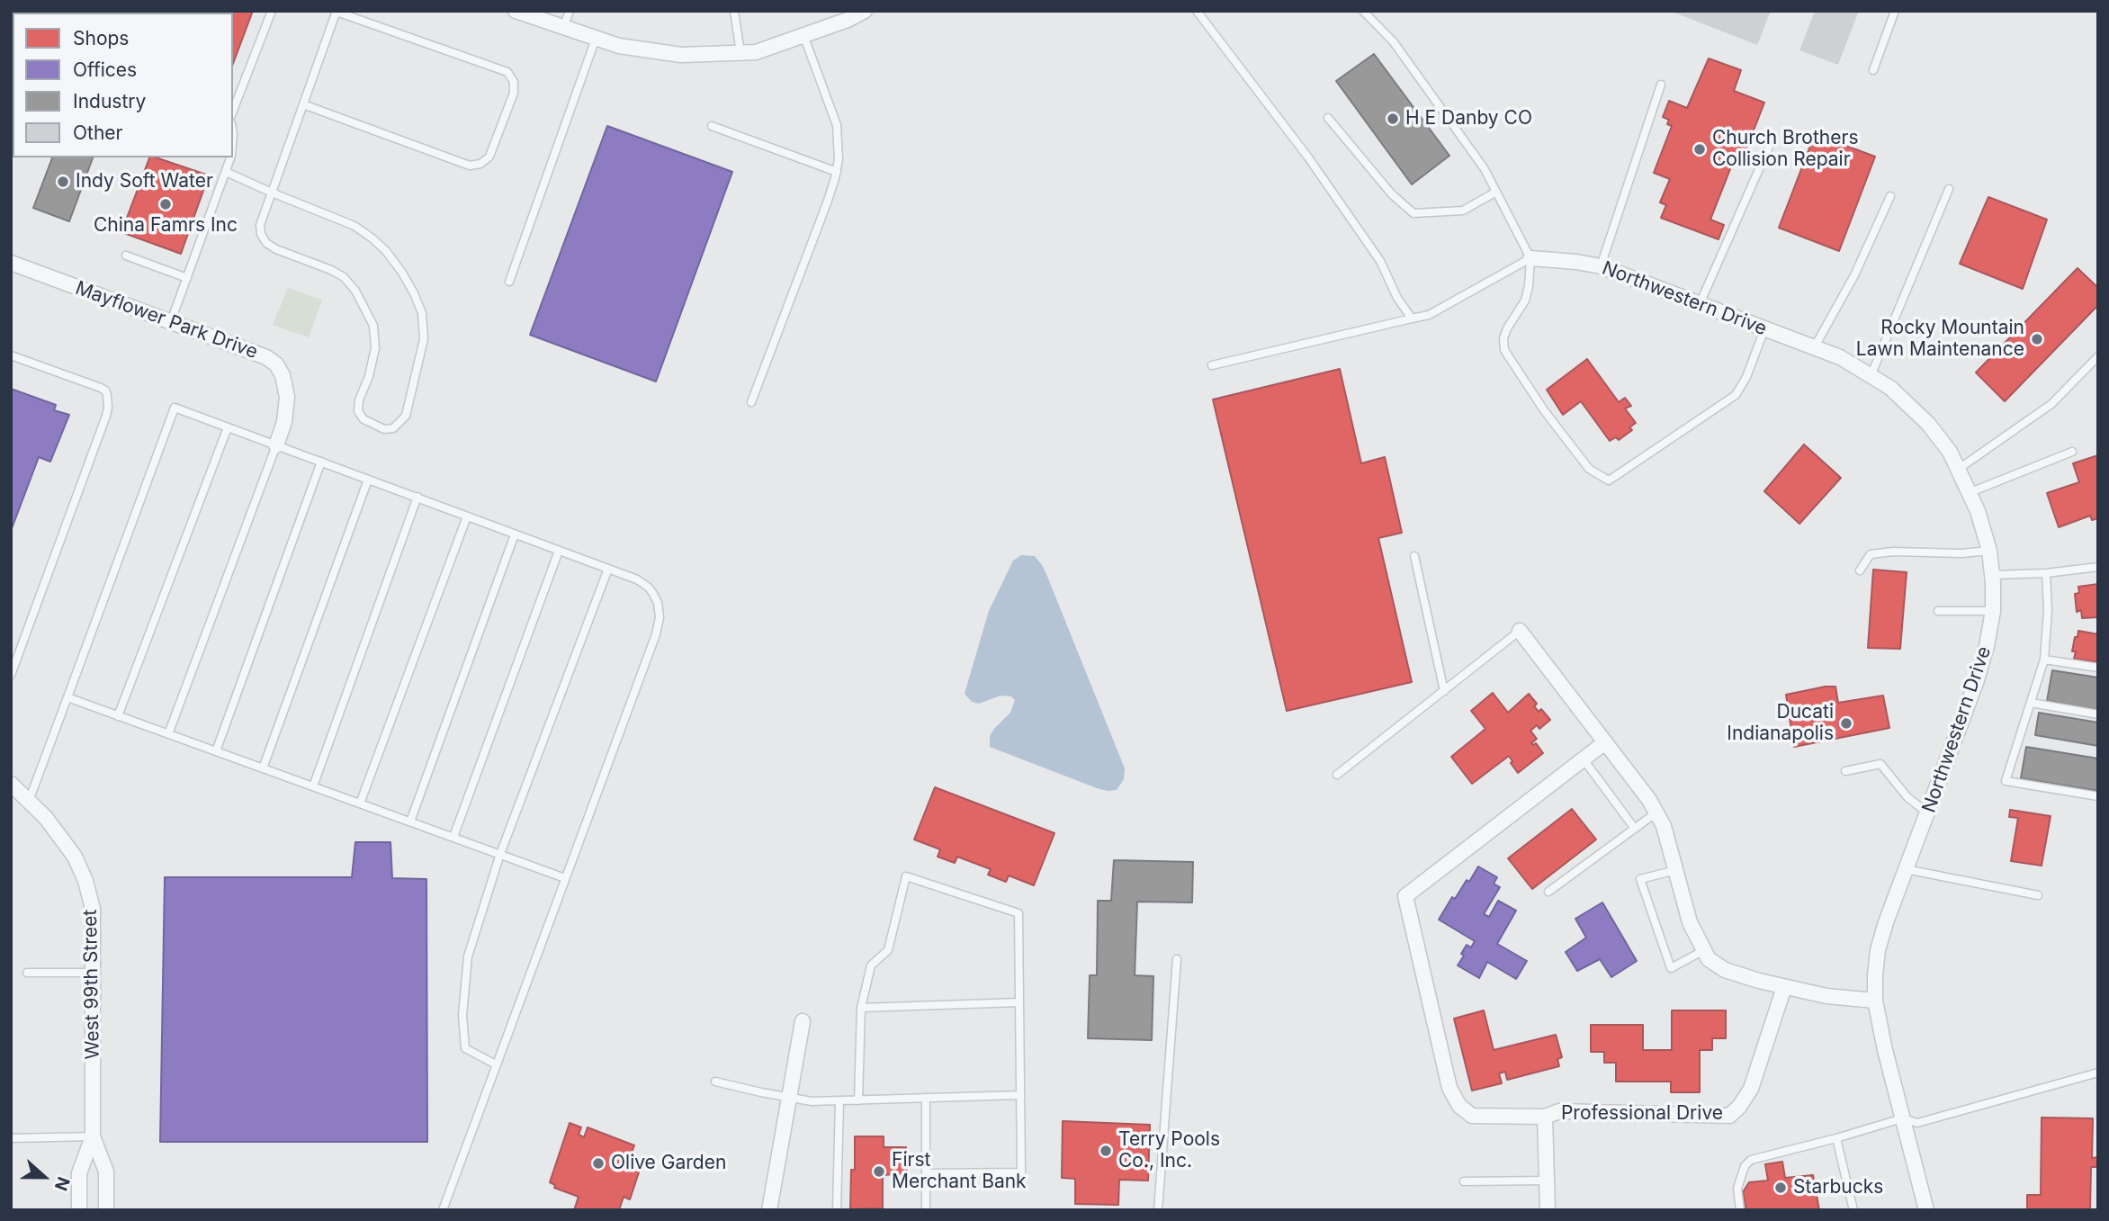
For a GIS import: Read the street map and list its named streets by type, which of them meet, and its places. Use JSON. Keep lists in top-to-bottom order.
{
  "streets": {
    "street": [
      "Northwestern Drive",
      "Mayflower Park Drive",
      "West 99th Street",
      "Professional Drive"
    ]
  },
  "places": [
    "H E Danby CO",
    "Church Brothers Collision Repair",
    "Indy Soft Water",
    "China Famrs Inc",
    "Rocky Mountain Lawn Maintenance",
    "Ducati Indianapolis",
    "Terry Pools Co., Inc.",
    "Olive Garden",
    "First Merchant Bank",
    "Starbucks"
  ],
  "legend": [
    "Shops",
    "Offices",
    "Industry",
    "Other"
  ],
  "north": "right"
}
